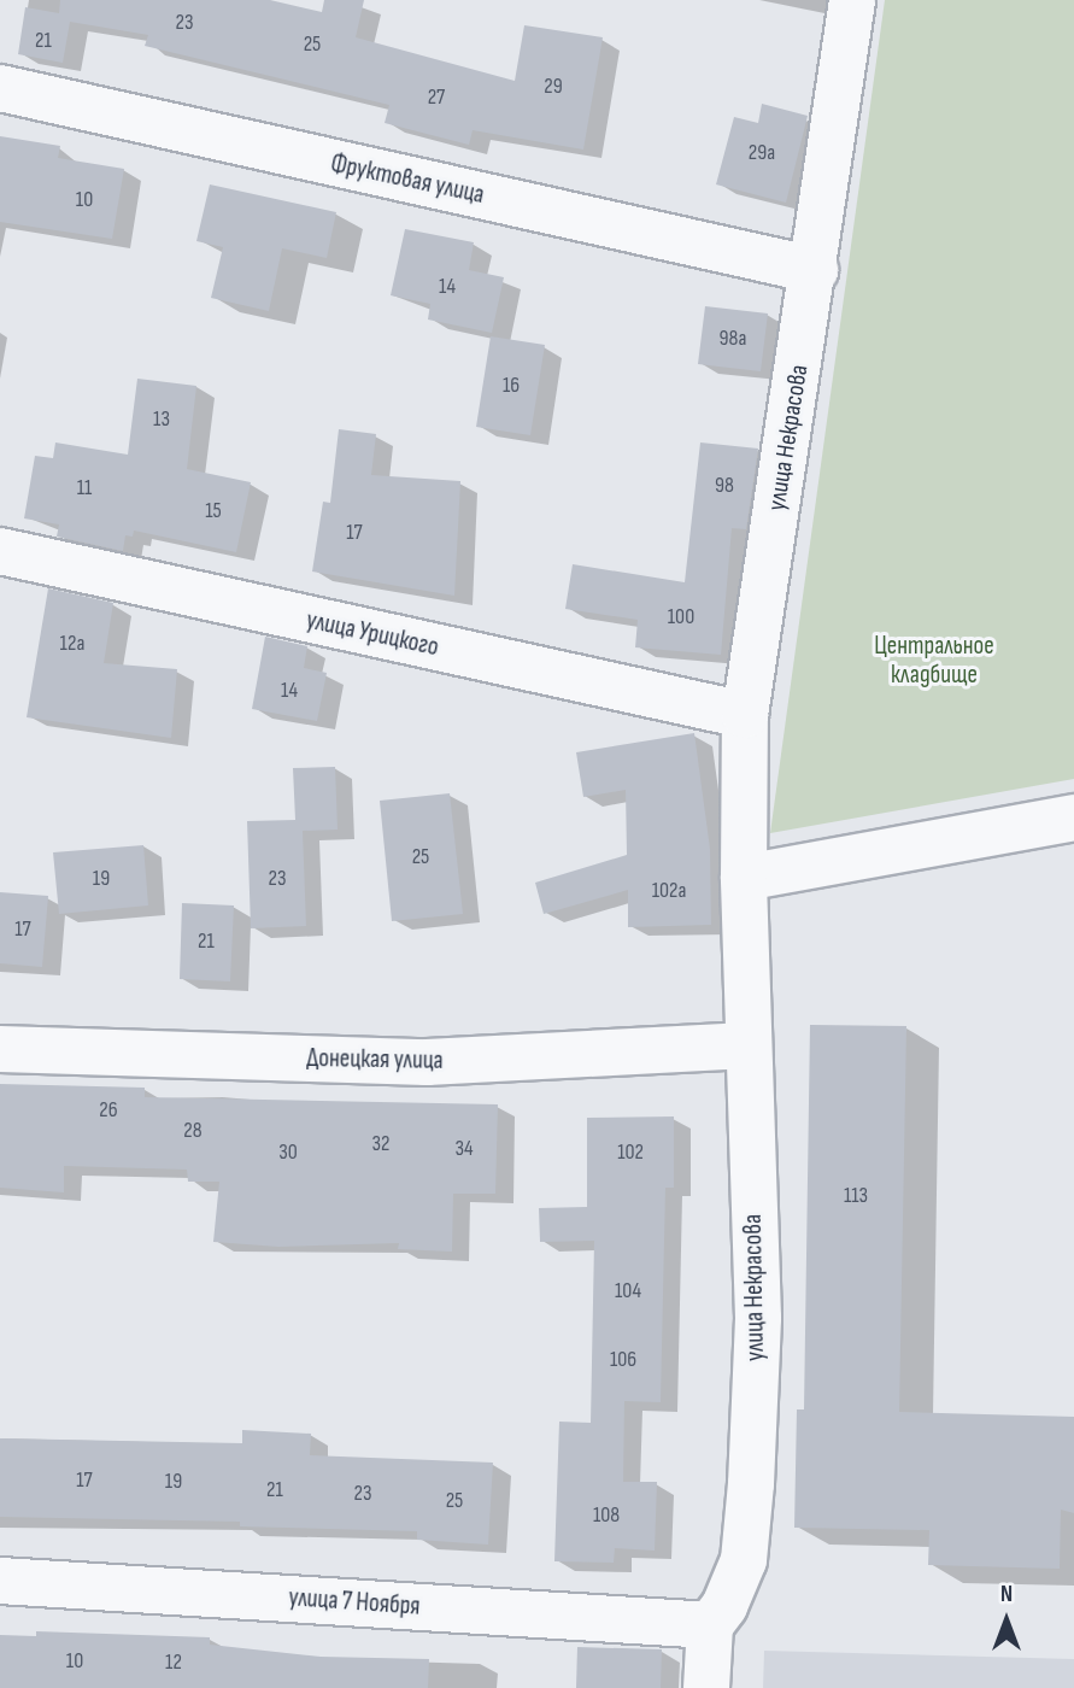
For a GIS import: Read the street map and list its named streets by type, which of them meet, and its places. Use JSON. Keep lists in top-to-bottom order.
{
  "streets": {
    "street": [
      "Фруктовая улица",
      "улица Некрасова",
      "улица Урицкого",
      "Донецкая улица",
      "улица 7 Ноября"
    ]
  },
  "crossings": [
    ["Фруктовая улица", "улица Некрасова"],
    ["улица Некрасова", "улица Урицкого"],
    ["улица Некрасова", "Донецкая улица"],
    ["улица Некрасова", "улица 7 Ноября"]
  ],
  "parks": ["Центральное кладбище"],
  "house_numbers": [
    "23",
    "21",
    "25",
    "29",
    "27",
    "29а",
    "10",
    "14",
    "98а",
    "16",
    "13",
    "98",
    "11",
    "15",
    "17",
    "100",
    "12а",
    "14",
    "25",
    "19",
    "23",
    "102а",
    "17",
    "21",
    "26",
    "28",
    "32",
    "34",
    "30",
    "102",
    "113",
    "104",
    "106",
    "17",
    "19",
    "21",
    "23",
    "25",
    "108",
    "10",
    "12"
  ],
  "north": "top"
}
